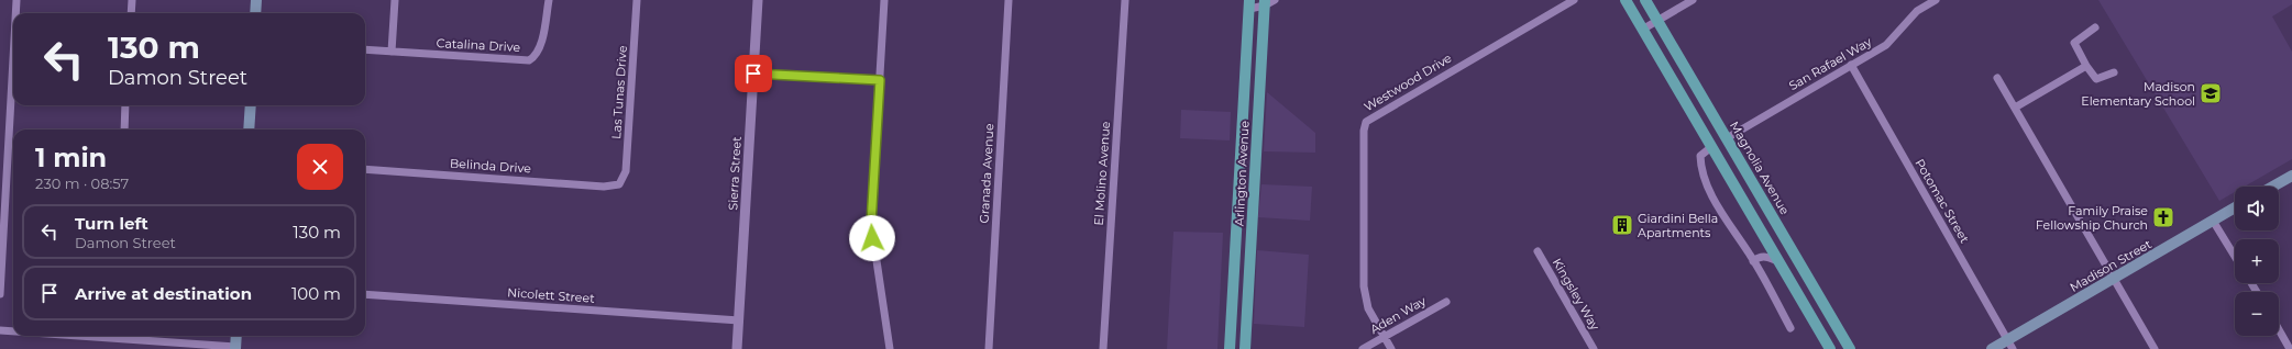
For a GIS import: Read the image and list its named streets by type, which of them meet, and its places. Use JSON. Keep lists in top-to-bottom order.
{
  "streets": {
    "main road": ["Magnolia Avenue", "Arlington Avenue", "Madison Street"],
    "street": [
      "Catalina Drive",
      "San Rafael Way",
      "Westwood Drive",
      "Las Tunas Drive",
      "Belinda Drive",
      "Sierra Street",
      "Granada Avenue",
      "El Molino Avenue",
      "Potomac Street",
      "Kingsley Way",
      "Nicolett Street",
      "Aden Way"
    ]
  },
  "crossings": [
    ["San Rafael Way", "Magnolia Avenue"],
    ["San Rafael Way", "Potomac Street"],
    ["Westwood Drive", "Aden Way"],
    ["Las Tunas Drive", "Belinda Drive"],
    ["Sierra Street", "Nicolett Street"],
    ["Potomac Street", "Madison Street"]
  ],
  "places": {
    "school or university": ["Madison Elementary School"],
    "church": ["Family Praise Fellowship Church"],
    "building": ["Giardini Bella Apartments"]
  },
  "page": {
    "turn": ["130 m", "Damon Street"],
    "heading": ["1 min", "230 m · 08:57"],
    "map_buttons": ["+", "−"],
    "list": [
      {
        "name": "Turn left",
        "note": "Damon Street",
        "value": "130 m"
      },
      {
        "name": "Arrive at destination",
        "value": "100 m"
      }
    ]
  }
}
